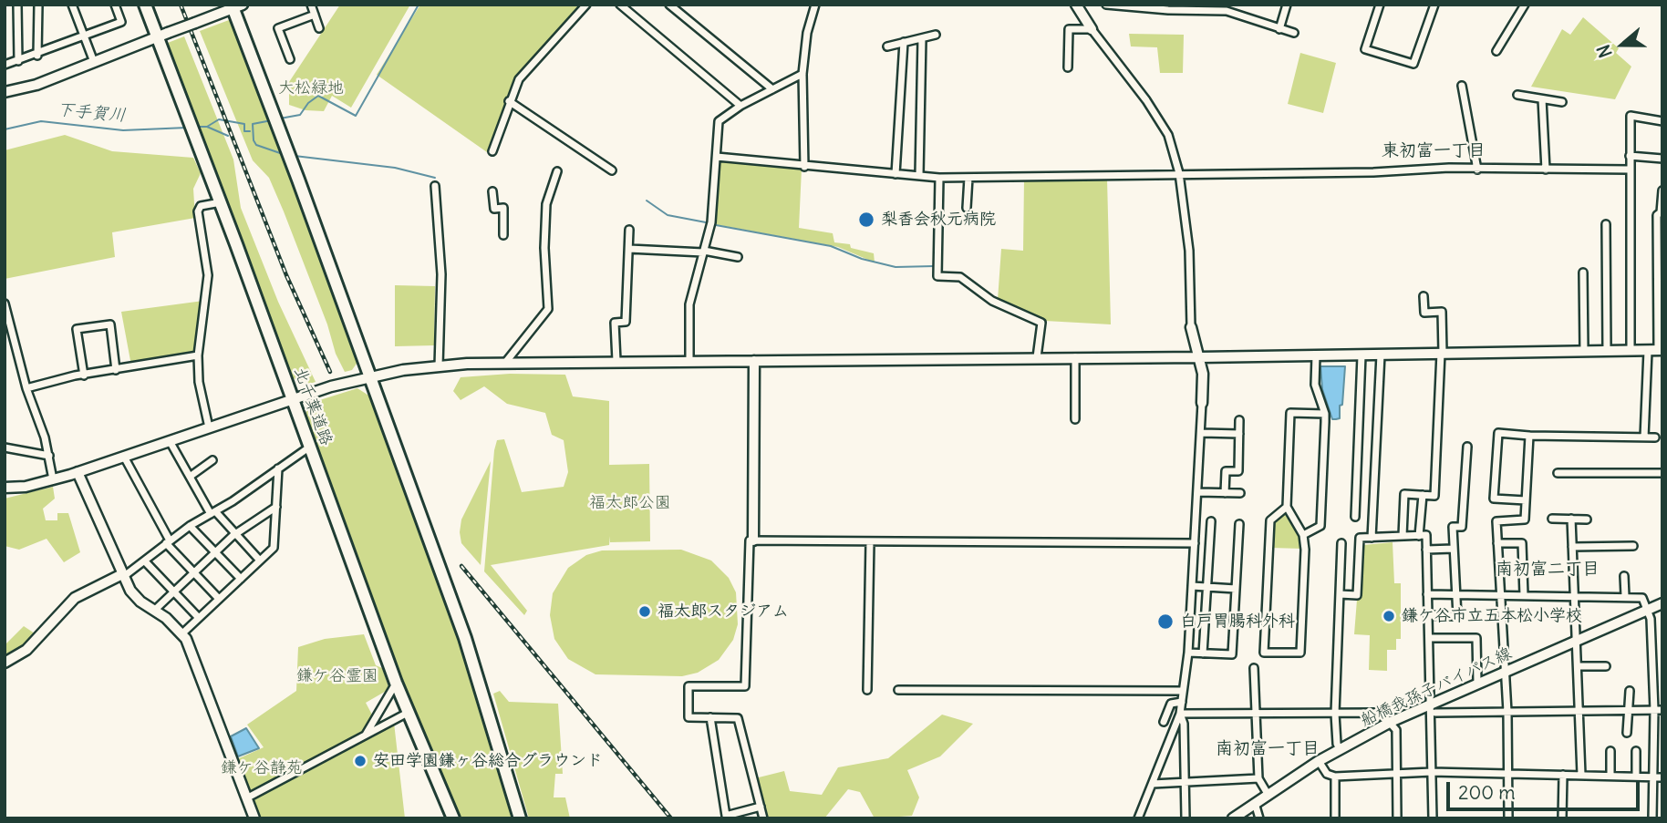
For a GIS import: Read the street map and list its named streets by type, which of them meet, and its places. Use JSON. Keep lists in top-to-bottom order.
{
  "streets": {
    "highway": ["北千葉道路"],
    "street": ["船橋我孫子バイパス線"]
  },
  "districts": ["東初富一丁目", "南初富二丁目", "南初富一丁目"],
  "water": ["下手賀川"],
  "parks": [
    "大松緑地",
    "福太郎公園",
    "鎌ケ谷霊園",
    "鎌ケ谷静苑"
  ],
  "places": [
    "梨香会秋元病院",
    "福太郎スタジアム",
    "鎌ケ谷市立五本松小学校",
    "白戸胃腸科外科",
    "安田学園鎌ヶ谷総合グラウンド"
  ],
  "scale_bar": "200 m",
  "north": "left"
}
